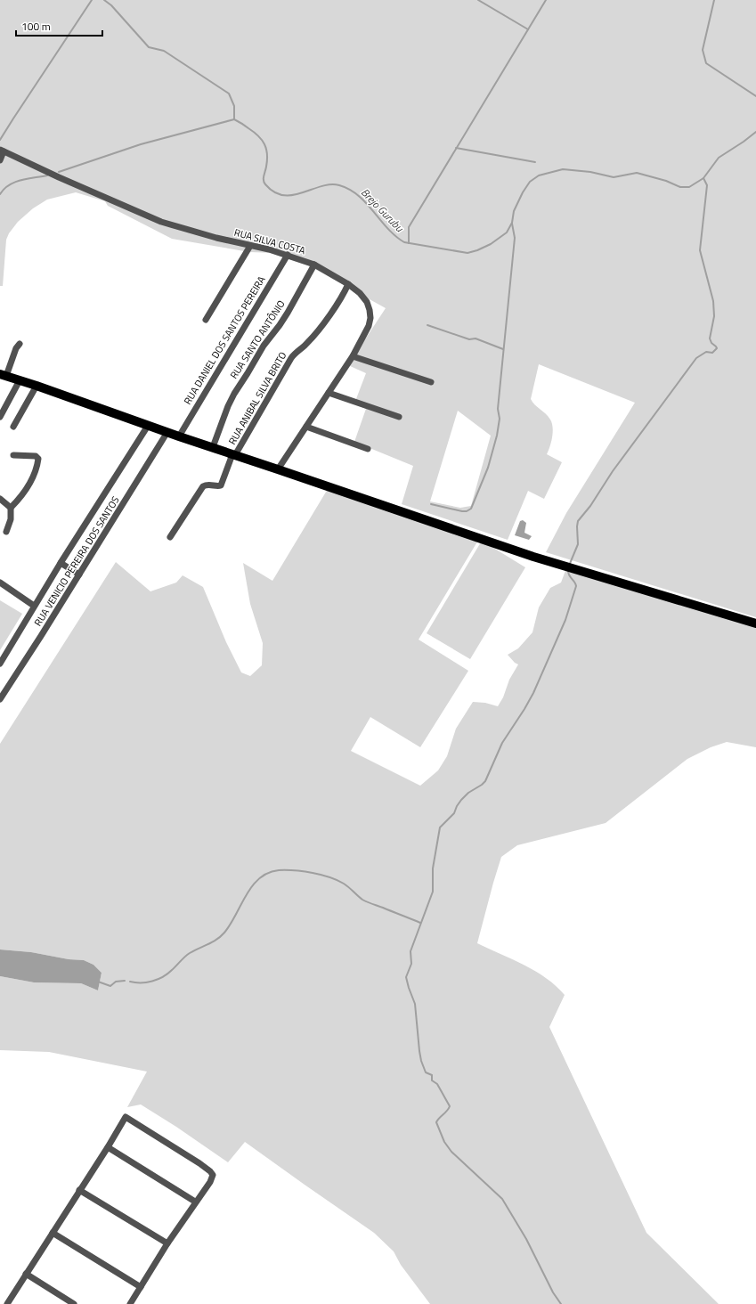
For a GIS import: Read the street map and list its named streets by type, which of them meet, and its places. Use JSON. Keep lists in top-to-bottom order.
{
  "streets": {
    "street": [
      "RUA SILVA COSTA",
      "RUA SANTO ANTÔNIO",
      "RUA DANIEL DOS SANTOS PEREIRA",
      "RUA ANIBAL SILVA BRITO",
      "RUA VENICIO PEREIRA DOS SANTOS"
    ]
  },
  "crossings": [
    ["RUA SILVA COSTA", "RUA SANTO ANTÔNIO"],
    ["RUA SILVA COSTA", "RUA DANIEL DOS SANTOS PEREIRA"],
    ["RUA SILVA COSTA", "RUA ANIBAL SILVA BRITO"]
  ],
  "water": ["Brejo Gurubu"],
  "scale_bar": "100 m"
}
